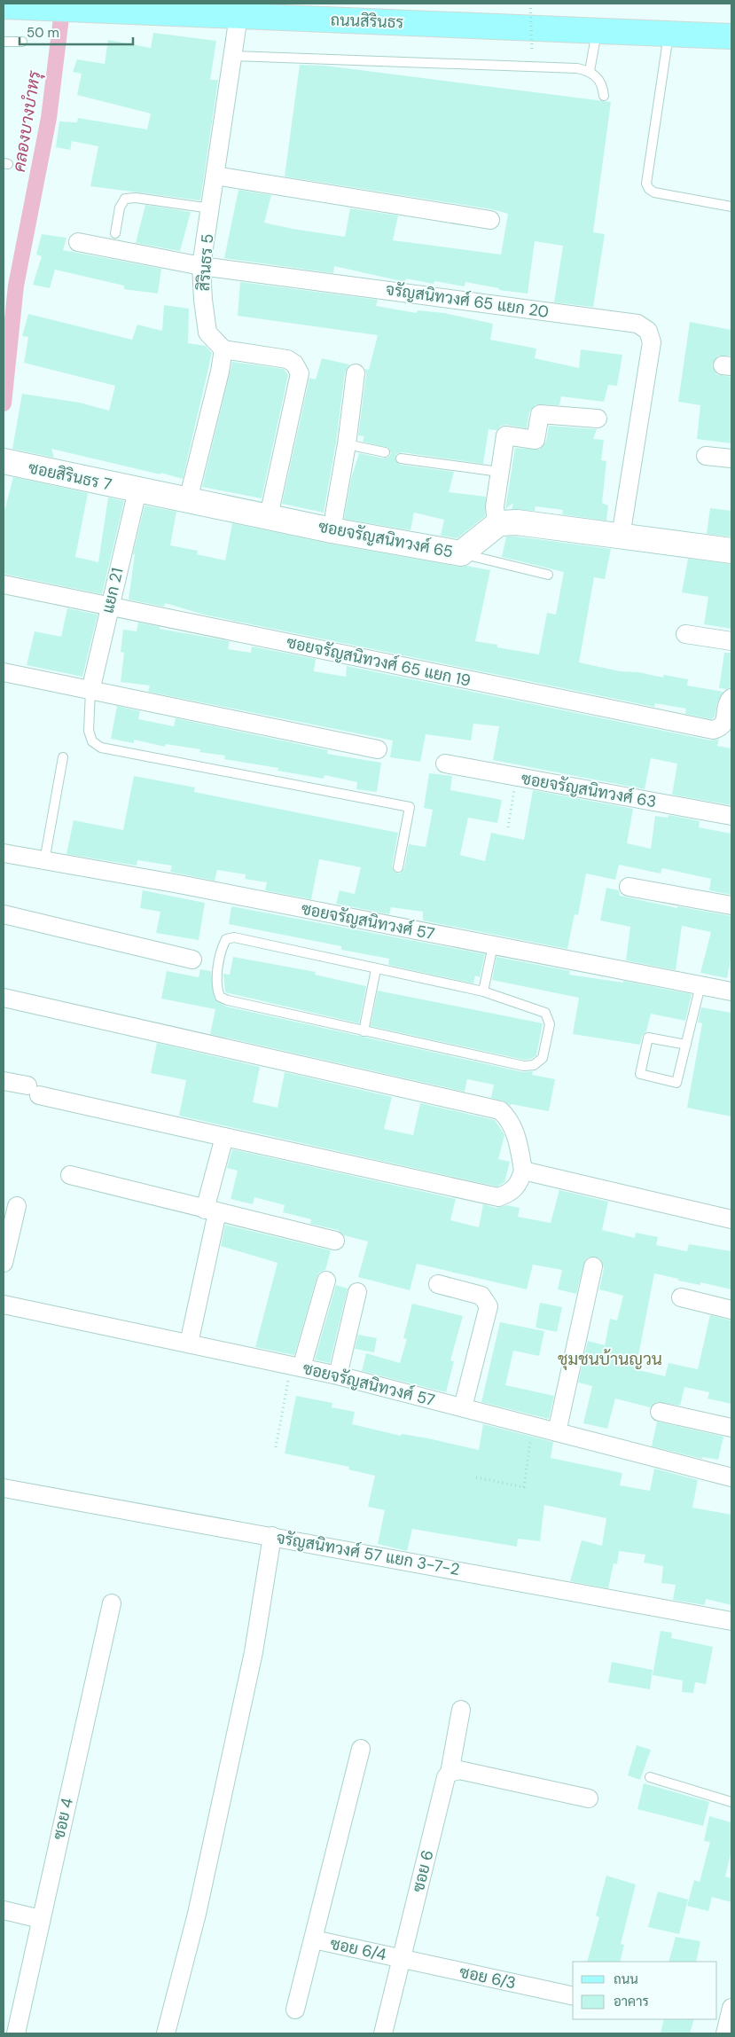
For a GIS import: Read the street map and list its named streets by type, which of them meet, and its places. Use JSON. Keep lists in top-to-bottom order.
{
  "streets": {
    "main road": ["ถนนสิรินธร"],
    "street": [
      "สิรินธร 5",
      "จรัญสนิทวงศ์ 65 แยก 20",
      "ซอยสิรินธร 7",
      "ซอยจรัญสนิทวงศ์ 65",
      "แยก 21",
      "ซอยจรัญสนิทวงศ์ 65 แยก 19",
      "ซอยจรัญสนิทวงศ์ 63",
      "ซอยจรัญสนิทวงศ์ 57",
      "จรัญสนิทวงศ์ 57 แยก 3-7-2",
      "ซอย 4",
      "ซอย 6",
      "ซอย 6/4",
      "ซอย 6/3"
    ]
  },
  "crossings": [
    ["ถนนสิรินธร", "สิรินธร 5"],
    ["สิรินธร 5", "จรัญสนิทวงศ์ 65 แยก 20"],
    ["ซอยสิรินธร 7", "ซอยจรัญสนิทวงศ์ 65"],
    ["ซอยสิรินธร 7", "แยก 21"],
    ["ซอยจรัญสนิทวงศ์ 65", "แยก 21"],
    ["แยก 21", "ซอยจรัญสนิทวงศ์ 65 แยก 19"],
    ["ซอย 6", "ซอย 6/4"],
    ["ซอย 6", "ซอย 6/3"],
    ["ซอย 6/4", "ซอย 6/3"]
  ],
  "districts": ["ชุมชนบ้านญวน"],
  "water": ["คลองบางบำหรุ"],
  "legend": ["ถนน", "อาคาร"],
  "scale_bar": "50 m"
}
